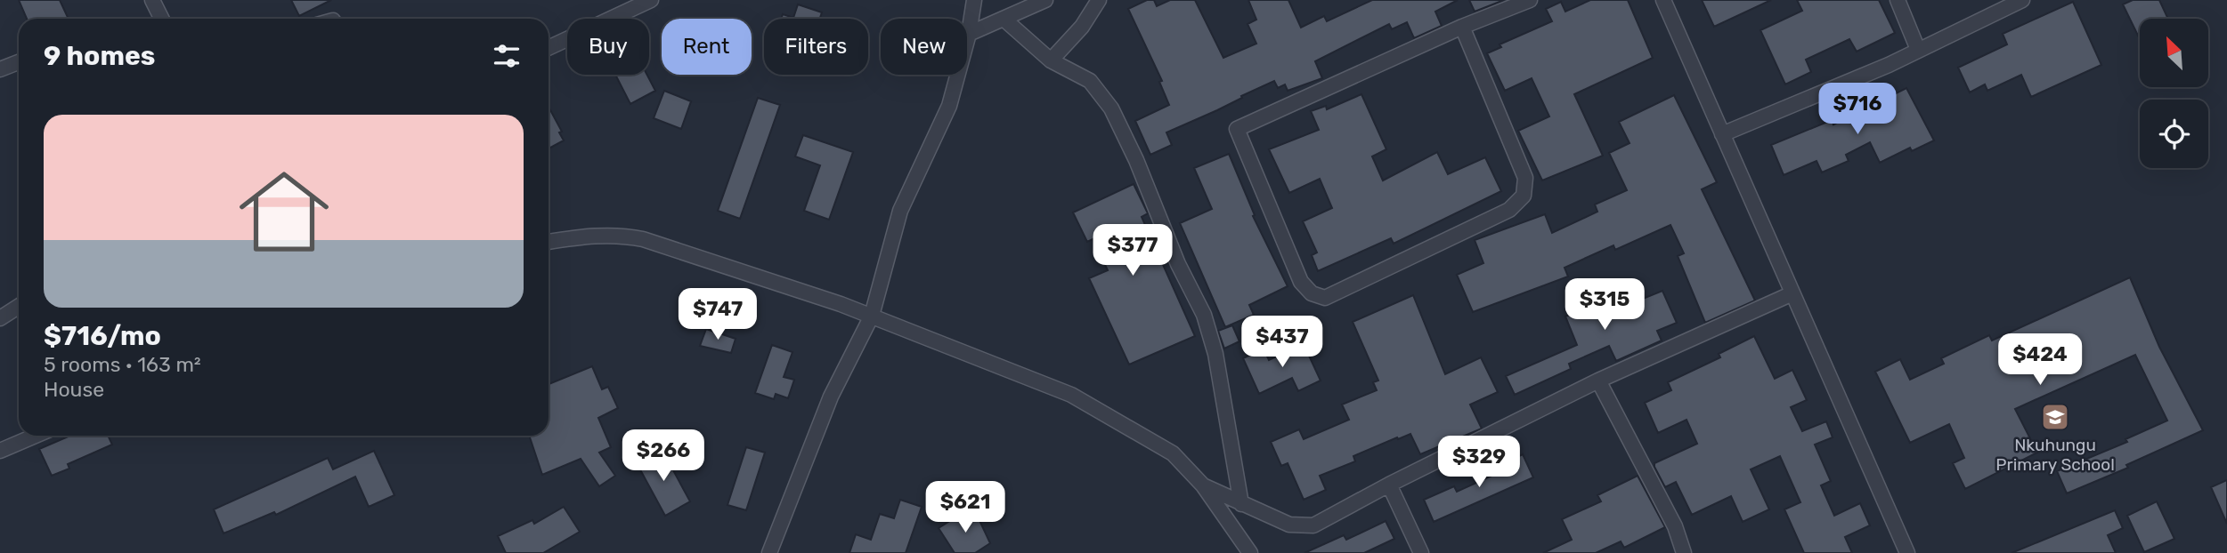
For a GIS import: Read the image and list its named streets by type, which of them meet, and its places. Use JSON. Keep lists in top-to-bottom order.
{
  "places": {
    "school or university": ["Nkuhungu Primary School"]
  },
  "north": "top left",
  "page": {
    "chip": [
      "Buy",
      "Rent",
      "Filters",
      "New"
    ],
    "heading": "9 homes",
    "price": [
      "$716",
      "$377",
      "$315",
      "$747",
      "$437",
      "$424",
      "$266",
      "$329",
      "$621"
    ],
    "list": [
      {
        "name": "$716/mo",
        "note": "5 rooms · 163 m² · House"
      }
    ]
  }
}
